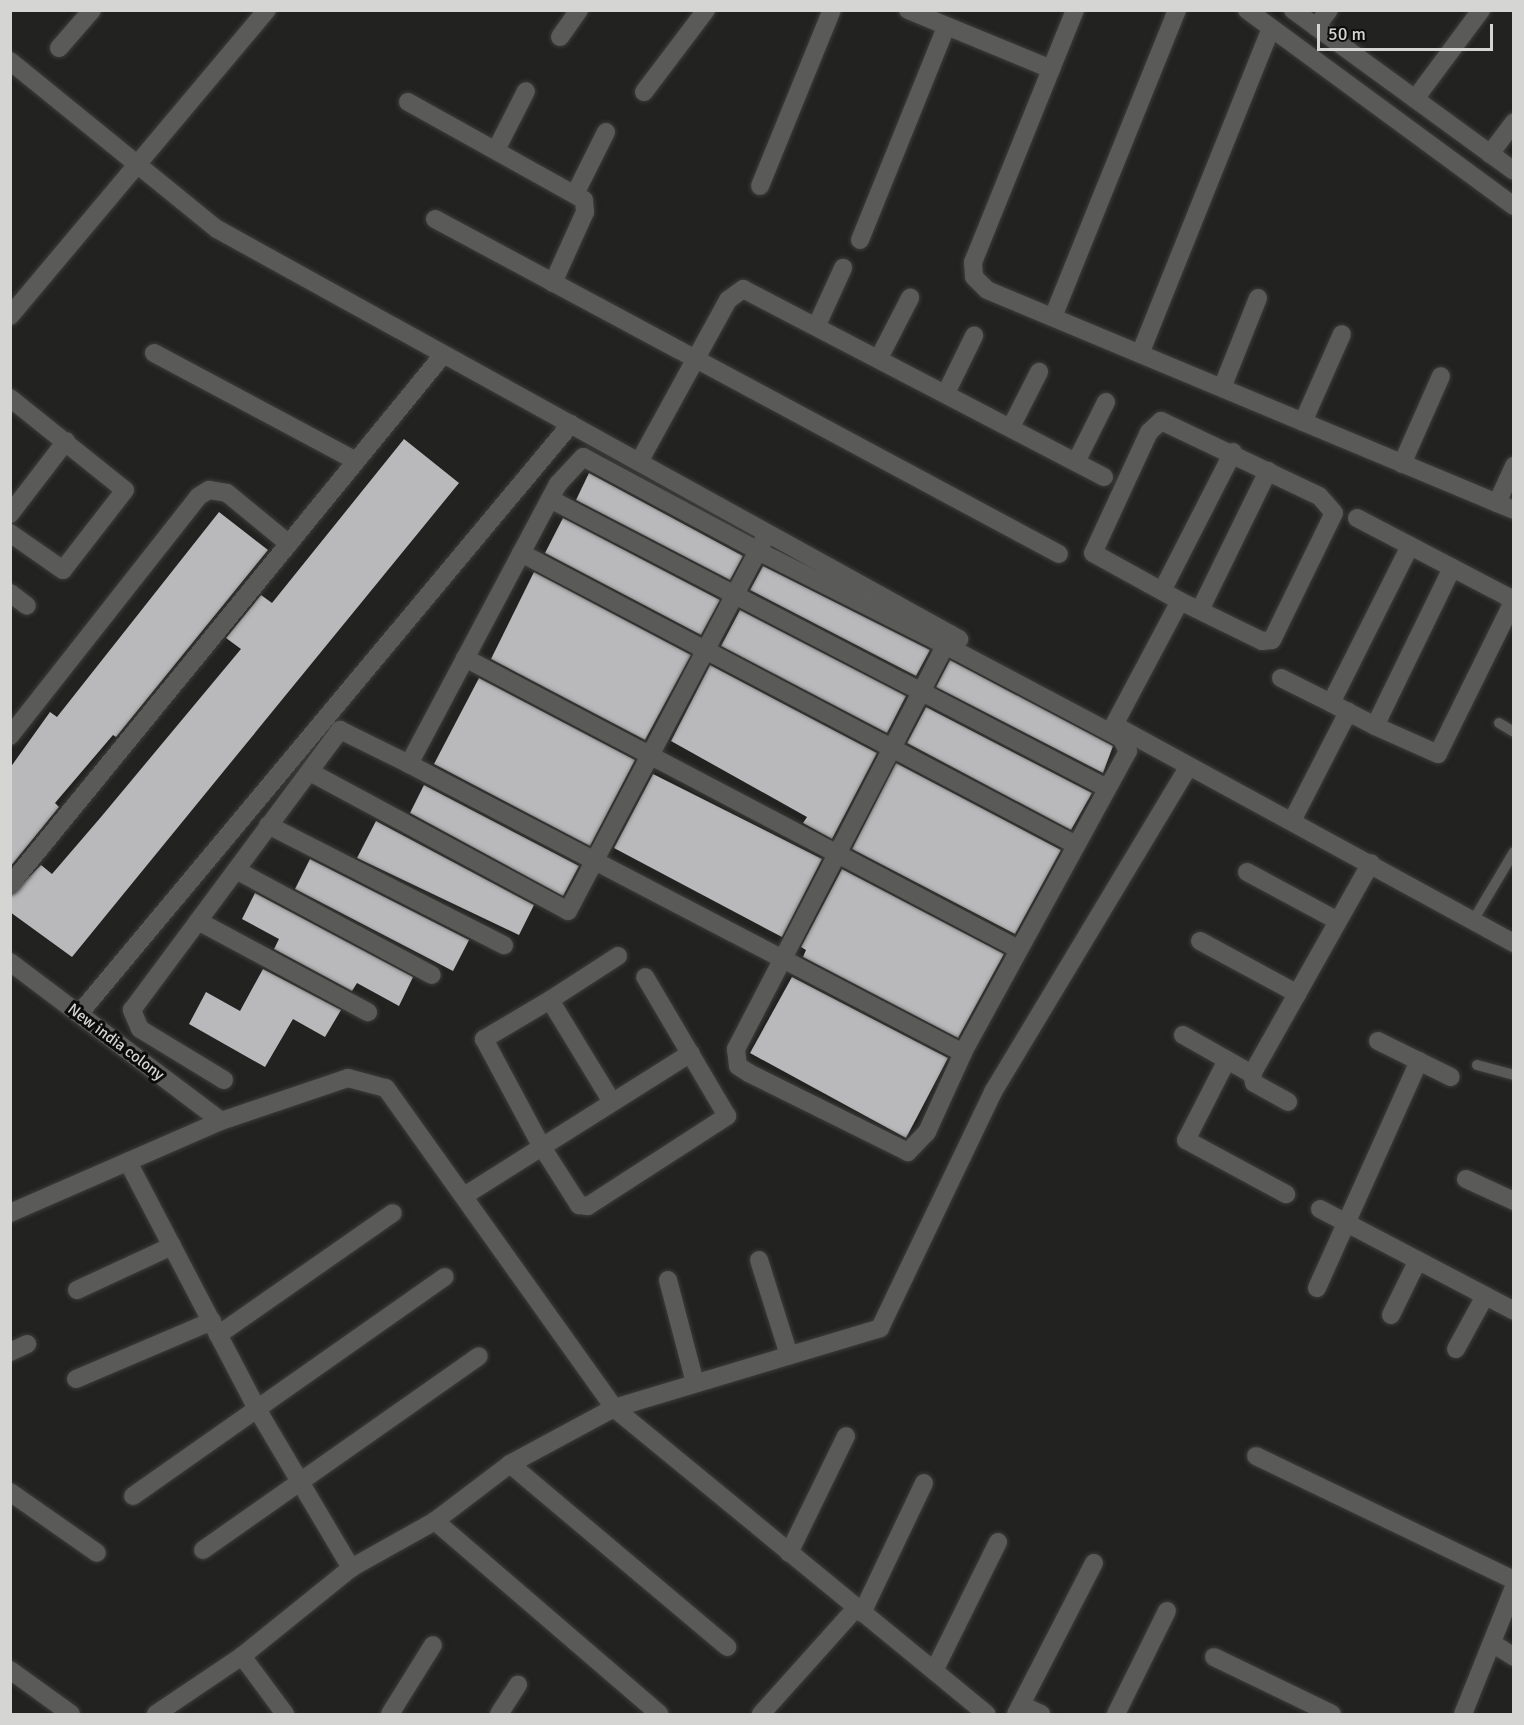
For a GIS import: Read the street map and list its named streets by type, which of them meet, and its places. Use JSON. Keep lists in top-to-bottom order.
{
  "streets": {
    "street": ["New india colony"]
  },
  "scale_bar": "50 m"
}
